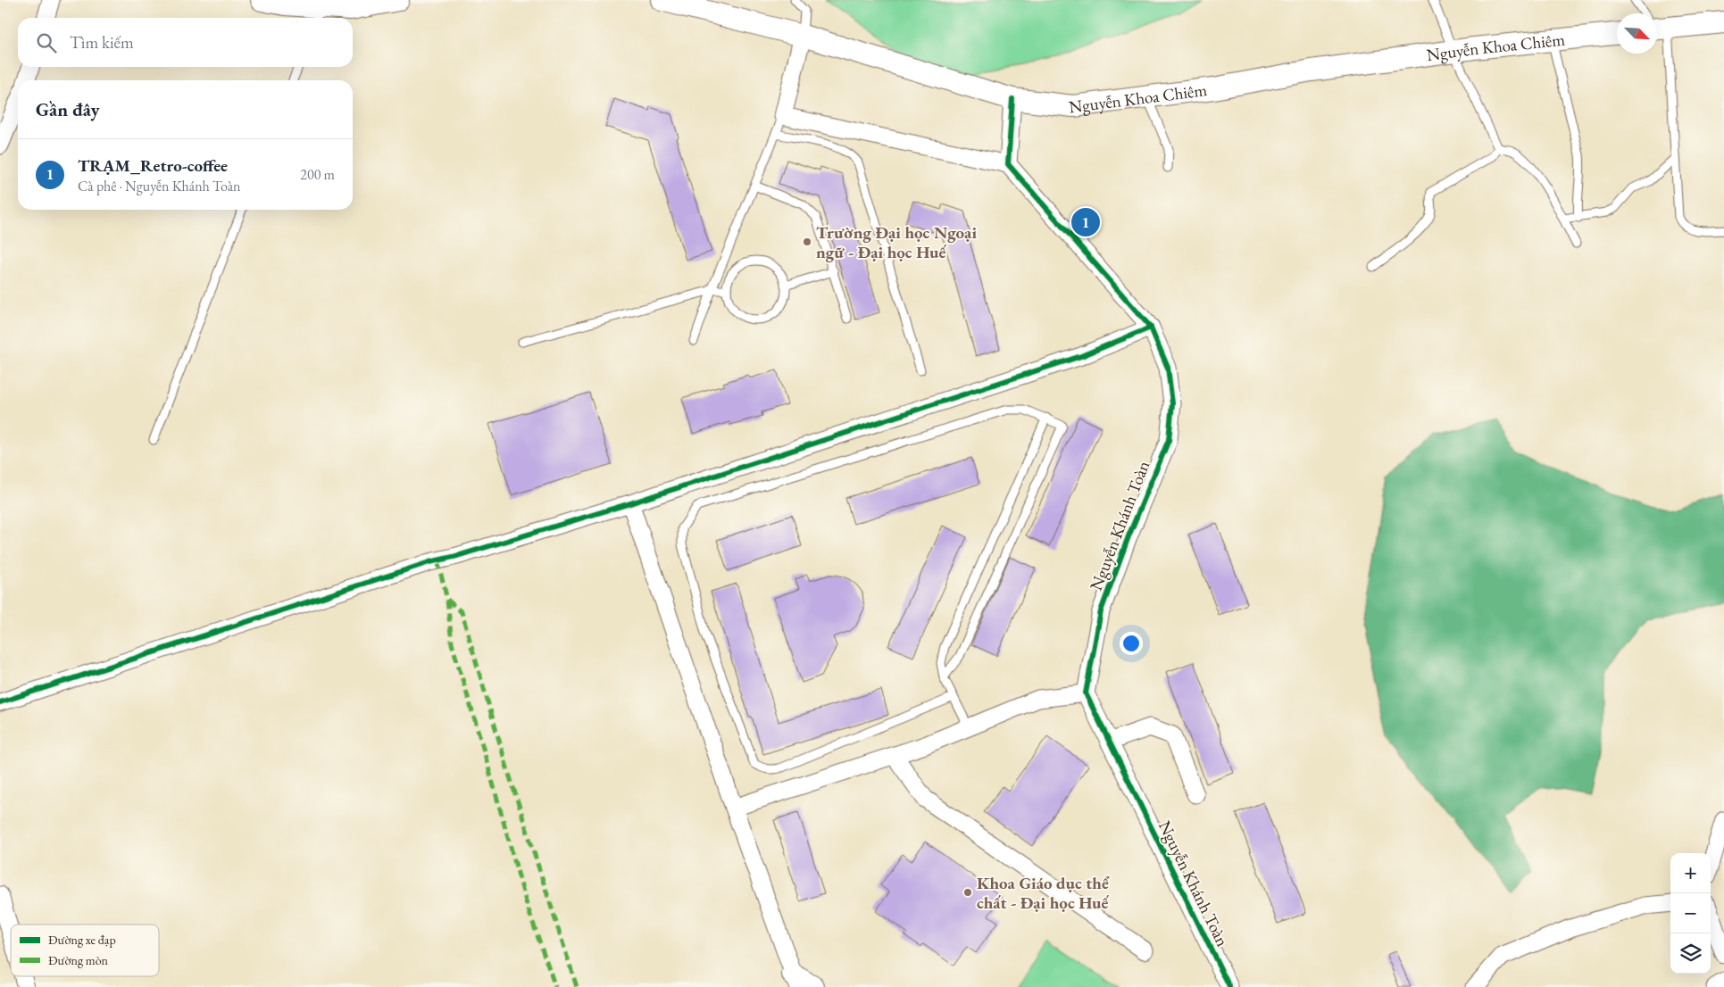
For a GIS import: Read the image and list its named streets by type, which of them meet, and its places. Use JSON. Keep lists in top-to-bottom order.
{
  "streets": {
    "street": ["Nguyễn Khoa Chiêm", "Nguyễn Khánh Toàn"]
  },
  "places": ["Trường Đại học Ngoại ngữ - Đại học Huế", "Khoa Giáo dục thể chất - Đại học Huế"],
  "legend": ["Đường xe đạp", "Đường mòn"],
  "north": "bottom right",
  "page": {
    "search": "Tìm kiếm",
    "heading": "Gần đây",
    "list": [
      {
        "mark": "1",
        "name": "TRẠM_Retro-coffee",
        "note": "Cà phê · Nguyễn Khánh Toàn",
        "value": "200 m"
      }
    ],
    "pins": "1",
    "map_buttons": ["+", "−"]
  }
}
